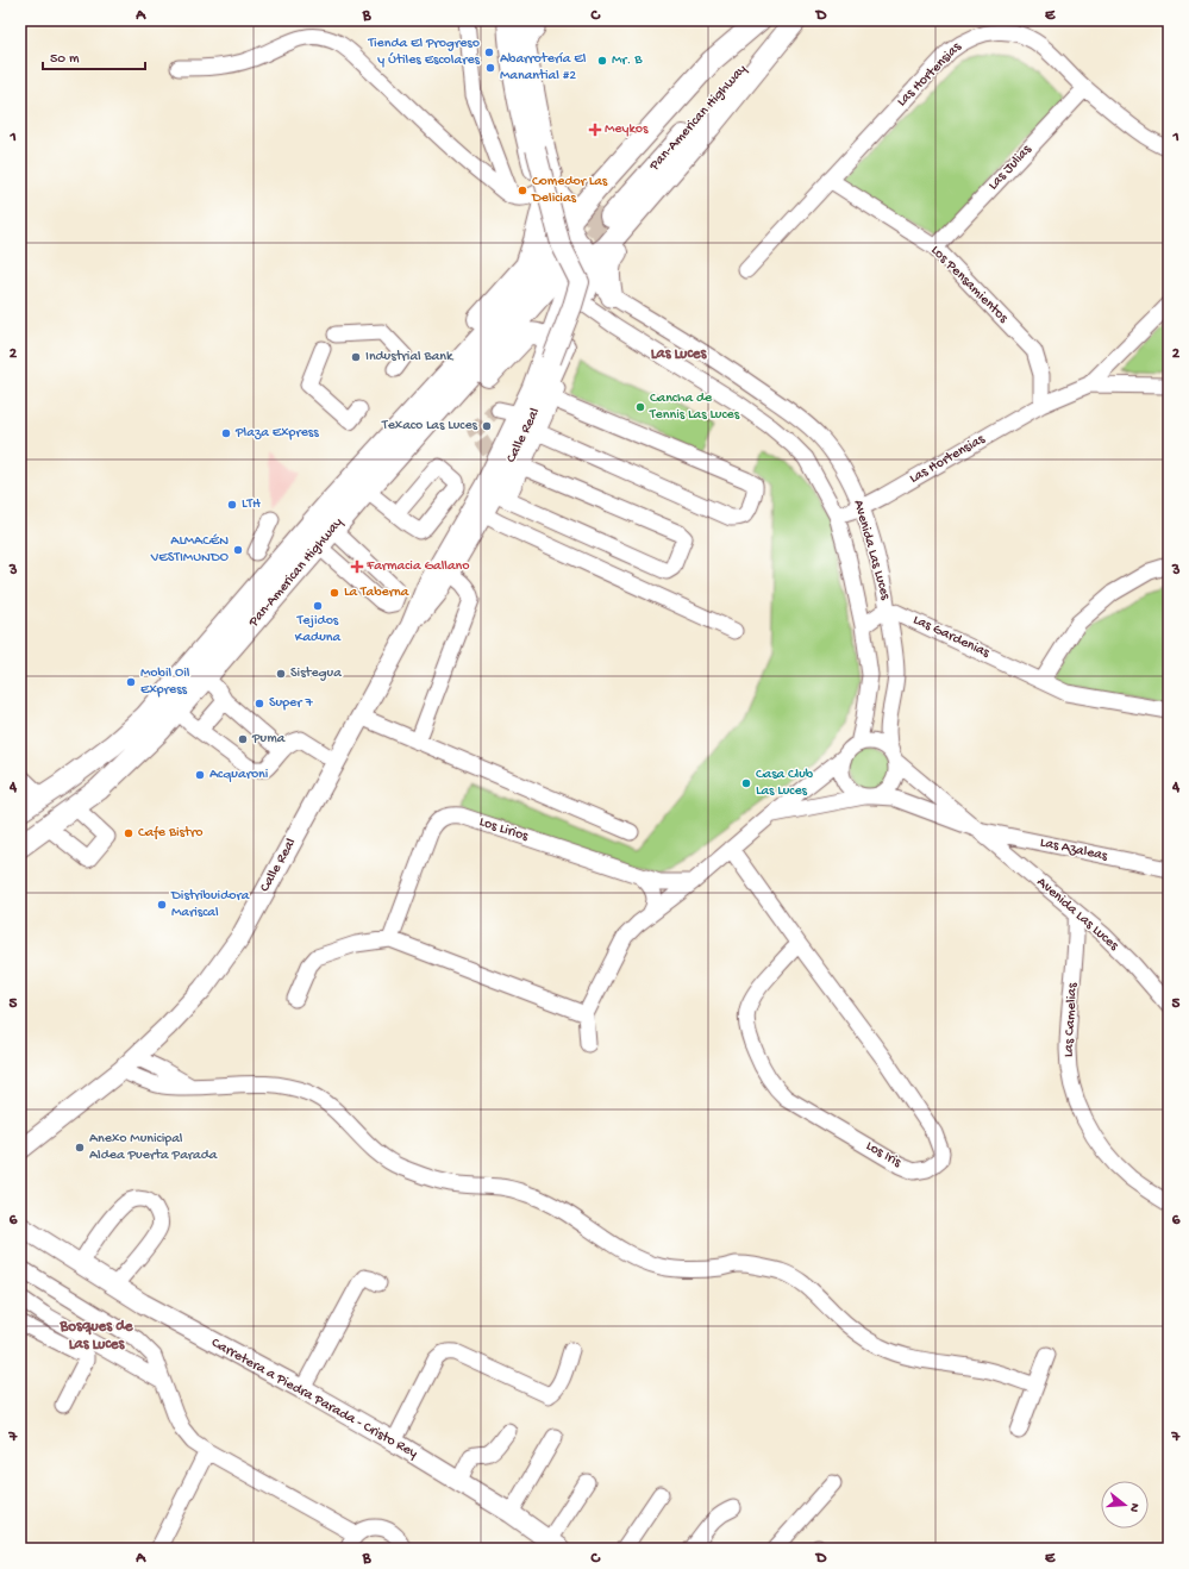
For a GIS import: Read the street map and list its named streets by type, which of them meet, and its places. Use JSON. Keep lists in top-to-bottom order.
{
  "streets": {
    "highway": ["Pan-American Highway"],
    "main road": ["Calle Real", "Carretera a Piedra Parada - Cristo Rey"],
    "street": [
      "Las Hortensias",
      "Las Julias",
      "Los Pensamientos",
      "Avenida Las Luces",
      "Las Gardenias",
      "Los Lirios",
      "Las Azaleas",
      "Las Camelias",
      "Los Iris"
    ]
  },
  "crossings": [
    ["Las Hortensias", "Las Julias"],
    ["Las Hortensias", "Los Pensamientos"],
    ["Las Hortensias", "Avenida Las Luces"],
    ["Pan-American Highway", "Calle Real"],
    ["Las Julias", "Los Pensamientos"],
    ["Calle Real", "Avenida Las Luces"],
    ["Avenida Las Luces", "Las Gardenias"],
    ["Avenida Las Luces", "Las Azaleas"],
    ["Avenida Las Luces", "Las Camelias"]
  ],
  "districts": ["Las Luces", "Bosques de Las Luces"],
  "places": {
    "other": [
      "Tienda El Progreso y Útiles Escolares",
      "Mr. B",
      "Abarrotería El Manantial #2",
      "Comedor Las Delicias",
      "Industrial Bank",
      "Cancha de Tennis Las Luces",
      "Texaco Las Luces",
      "Plaza Express",
      "LTH",
      "ALMACÉN VESTIMUNDO",
      "La Taberna",
      "Tejidos Kaduna",
      "Sistegua",
      "Mobil Oil Express",
      "Super 7",
      "Puma",
      "Acquaroni",
      "Casa Club Las Luces",
      "Cafe Bistro",
      "Distribuidora Mariscal",
      "Anexo Municipal Aldea Puerta Parada"
    ],
    "health": ["Meykos", "Farmacia Gallano"]
  },
  "scale_bar": "50 m",
  "north": "right",
  "grid": {
    "columns": [
      "A",
      "B",
      "C",
      "D",
      "E"
    ],
    "rows": [
      "1",
      "2",
      "3",
      "4",
      "5",
      "6",
      "7"
    ]
  }
}
